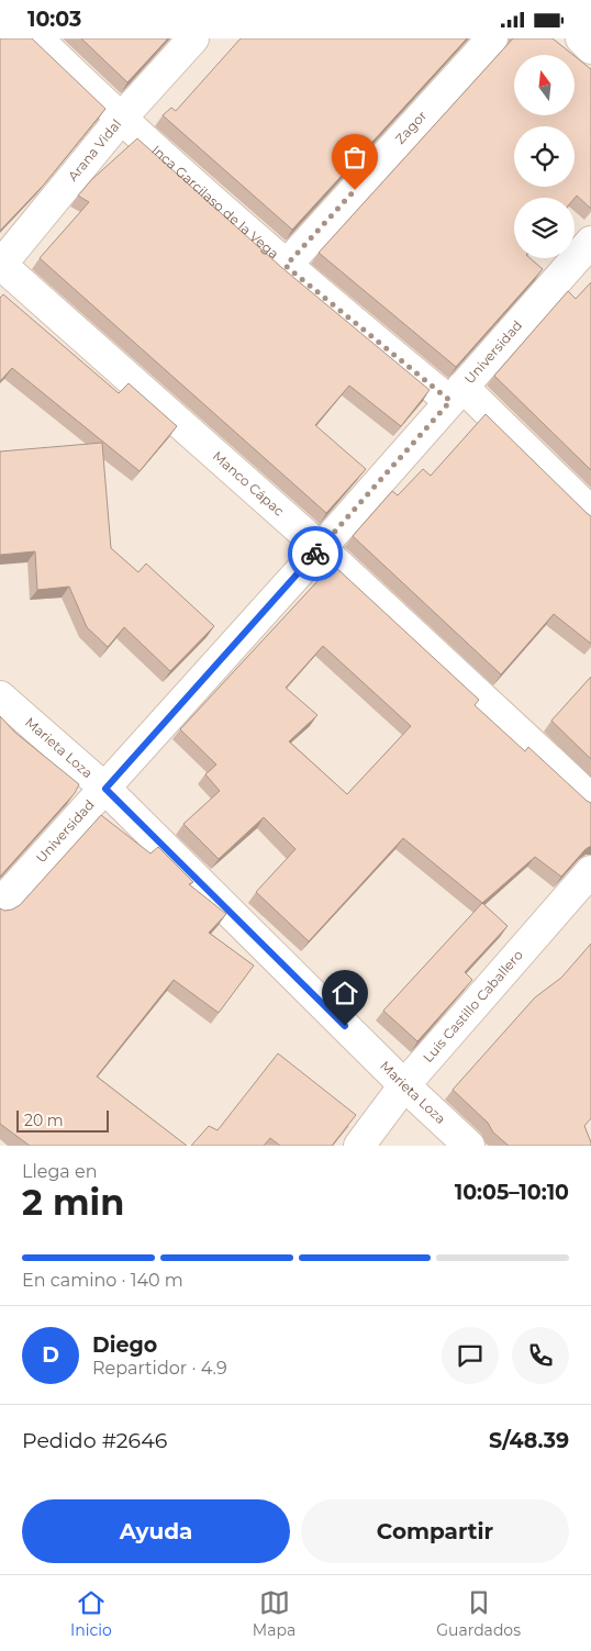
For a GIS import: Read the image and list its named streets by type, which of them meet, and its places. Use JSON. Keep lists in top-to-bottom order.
{
  "streets": {
    "street": [
      "Zagor",
      "Arana Vidal",
      "Inca Garcilaso de la Vega",
      "Universidad",
      "Manco Cápac",
      "Marieta Loza",
      "Luis Castillo Caballero"
    ]
  },
  "crossings": [
    ["Zagor", "Inca Garcilaso de la Vega"],
    ["Arana Vidal", "Inca Garcilaso de la Vega"],
    ["Arana Vidal", "Manco Cápac"],
    ["Inca Garcilaso de la Vega", "Universidad"],
    ["Universidad", "Manco Cápac"],
    ["Universidad", "Marieta Loza"],
    ["Marieta Loza", "Luis Castillo Caballero"]
  ],
  "scale_bar": "20 m",
  "north": "top",
  "page": {
    "status": "10:03",
    "scale": "20 m",
    "heading": ["2 min", "Llega en", "10:05–10:10"],
    "panel": [
      "Diego",
      "Repartidor · 4.9",
      "Pedido #2646",
      "S/48.39"
    ],
    "bar": "En camino · 140 m",
    "round": "D",
    "buttons": ["Ayuda", "Compartir"],
    "tabs": ["Inicio", "Mapa", "Guardados"]
  }
}
